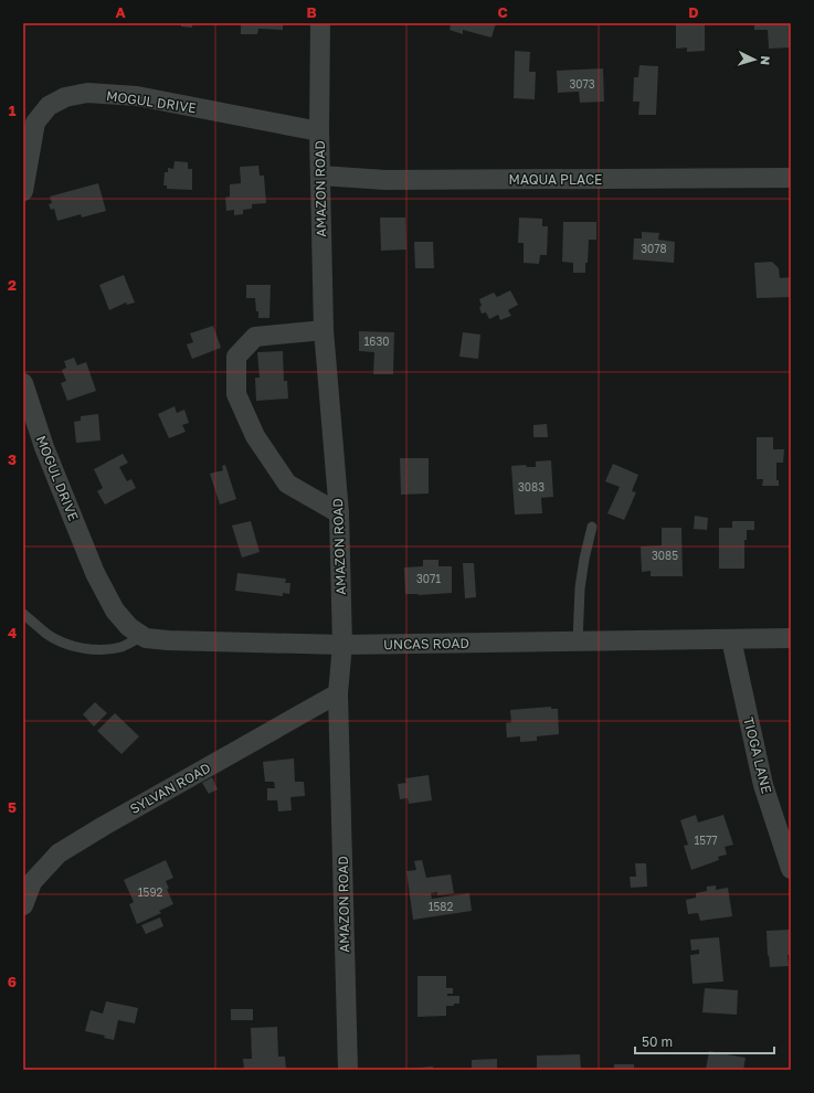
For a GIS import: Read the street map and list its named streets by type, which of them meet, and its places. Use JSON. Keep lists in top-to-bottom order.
{
  "streets": {
    "street": [
      "MOGUL DRIVE",
      "MAQUA PLACE",
      "AMAZON ROAD",
      "UNCAS ROAD",
      "TIOGA LANE",
      "SYLVAN ROAD"
    ]
  },
  "crossings": [
    ["MOGUL DRIVE", "AMAZON ROAD"],
    ["MOGUL DRIVE", "UNCAS ROAD"],
    ["MAQUA PLACE", "AMAZON ROAD"],
    ["AMAZON ROAD", "UNCAS ROAD"],
    ["AMAZON ROAD", "SYLVAN ROAD"],
    ["UNCAS ROAD", "TIOGA LANE"]
  ],
  "house_numbers": [
    "3073",
    "3078",
    "1630",
    "3083",
    "3085",
    "3071",
    "1577",
    "1592",
    "1582"
  ],
  "scale_bar": "50 m",
  "north": "right",
  "grid": {
    "columns": [
      "A",
      "B",
      "C",
      "D"
    ],
    "rows": [
      "1",
      "2",
      "3",
      "4",
      "5",
      "6"
    ]
  }
}
